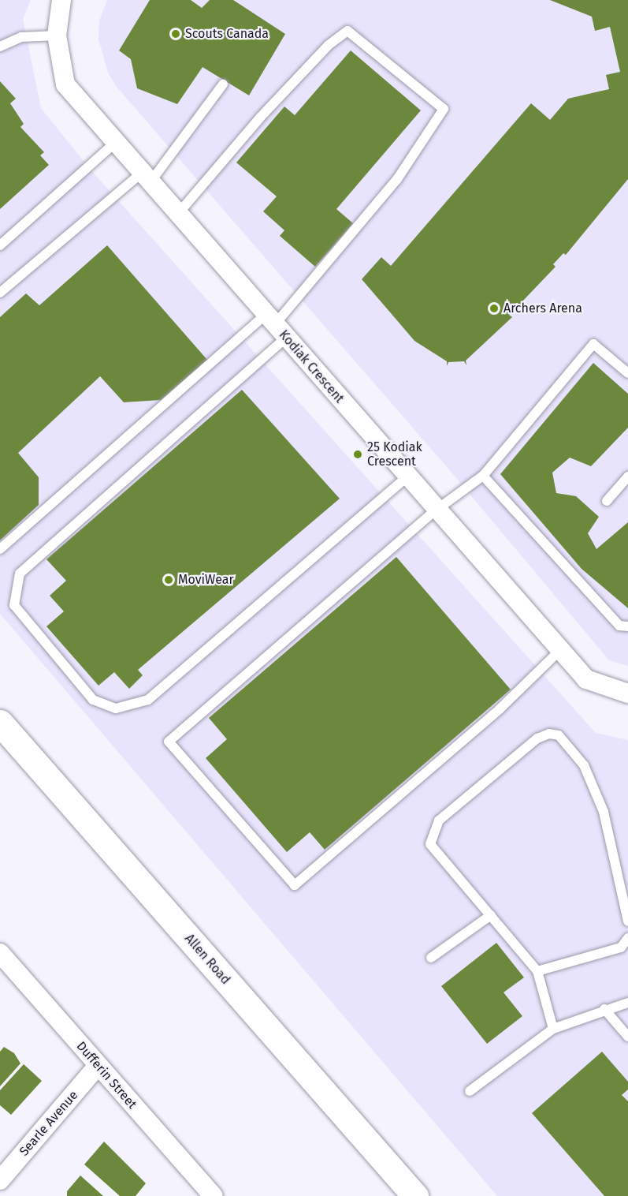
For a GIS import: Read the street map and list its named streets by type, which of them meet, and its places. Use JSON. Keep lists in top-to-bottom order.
{
  "streets": {
    "main road": ["Allen Road"],
    "street": ["Kodiak Crescent", "Dufferin Street", "Searle Avenue"]
  },
  "crossings": [
    ["Dufferin Street", "Searle Avenue"]
  ],
  "places": [
    "Scouts Canada",
    "Archers Arena",
    "25 Kodiak Crescent",
    "MoviWear"
  ]
}
